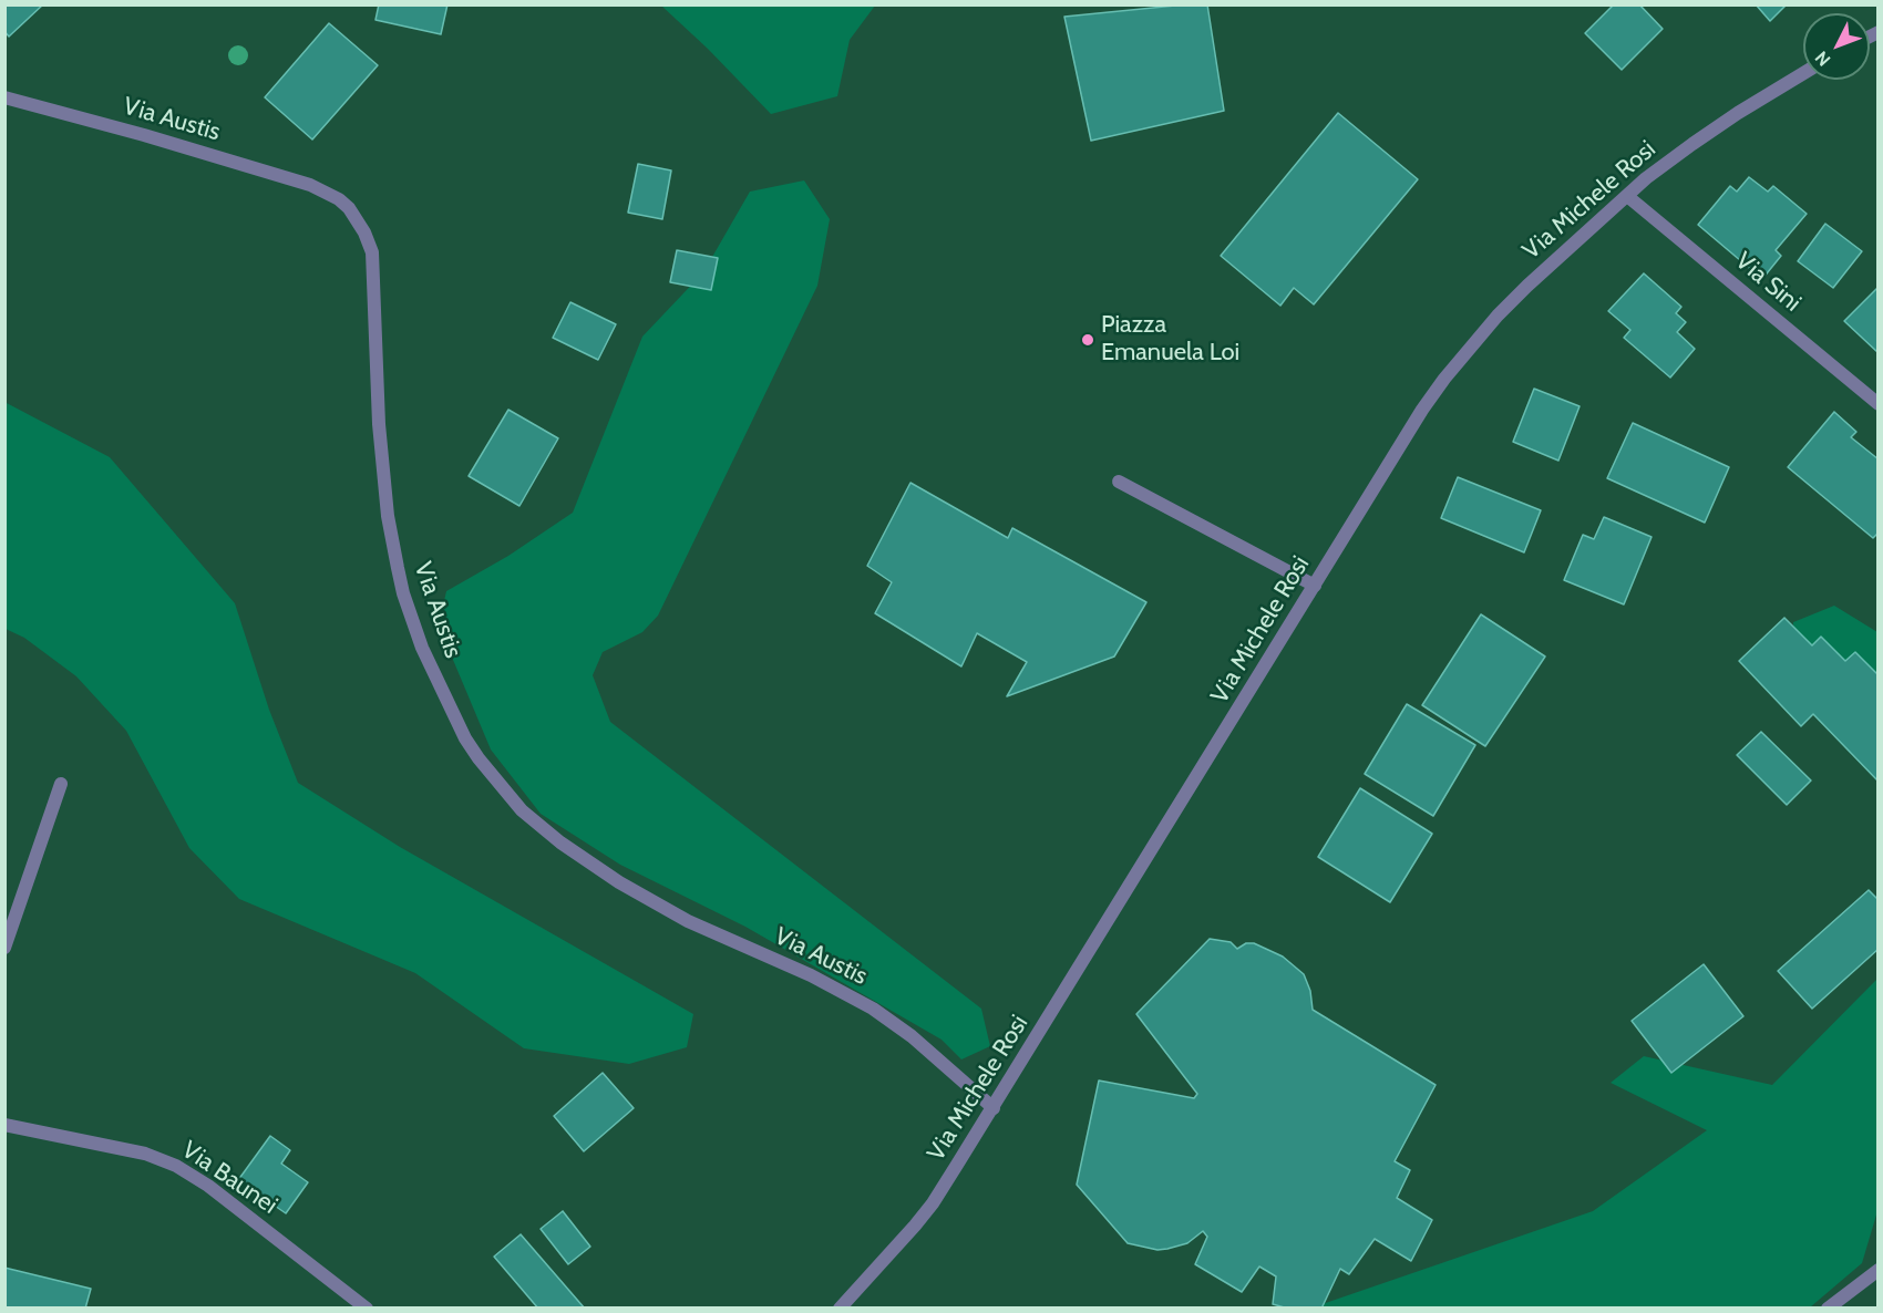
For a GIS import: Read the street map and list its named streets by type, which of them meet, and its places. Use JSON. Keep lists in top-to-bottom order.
{
  "streets": {
    "street": [
      "Via Austis",
      "Via Michele Rosi",
      "Via Sini",
      "Via Baunei"
    ]
  },
  "crossings": [
    ["Via Austis", "Via Michele Rosi"],
    ["Via Michele Rosi", "Via Sini"]
  ],
  "places": ["Piazza Emanuela Loi"],
  "north": "bottom left"
}
